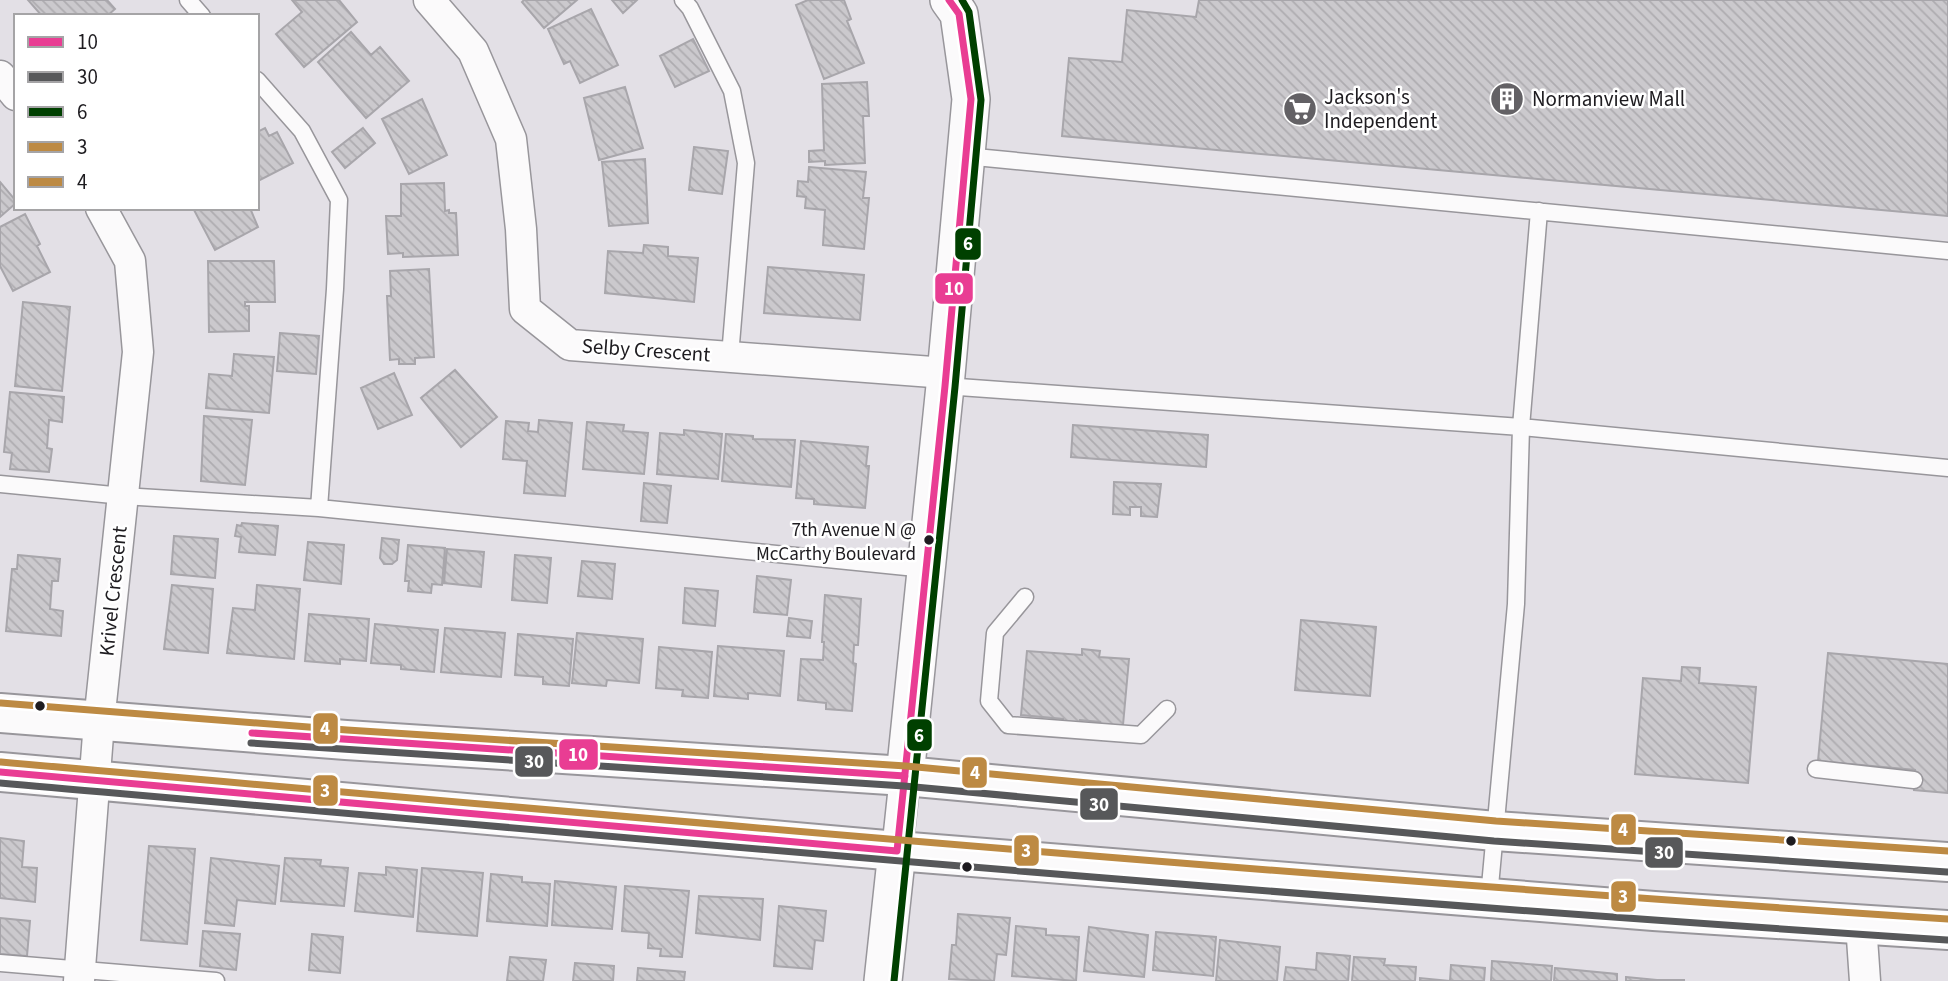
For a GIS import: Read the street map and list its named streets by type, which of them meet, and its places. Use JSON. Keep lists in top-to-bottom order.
{
  "streets": {
    "street": ["Selby Crescent", "Krivel Crescent"]
  },
  "places": {
    "building": ["Normanview Mall"],
    "supermarket": ["Jackson's Independent"],
    "other": ["7th Avenue N @ McCarthy Boulevard"]
  },
  "lines": [
    "transit line 10",
    "transit line 6",
    "transit line 4",
    "transit line 30",
    "transit line 3"
  ],
  "legend": [
    "10",
    "30",
    "6",
    "3",
    "4"
  ]
}
